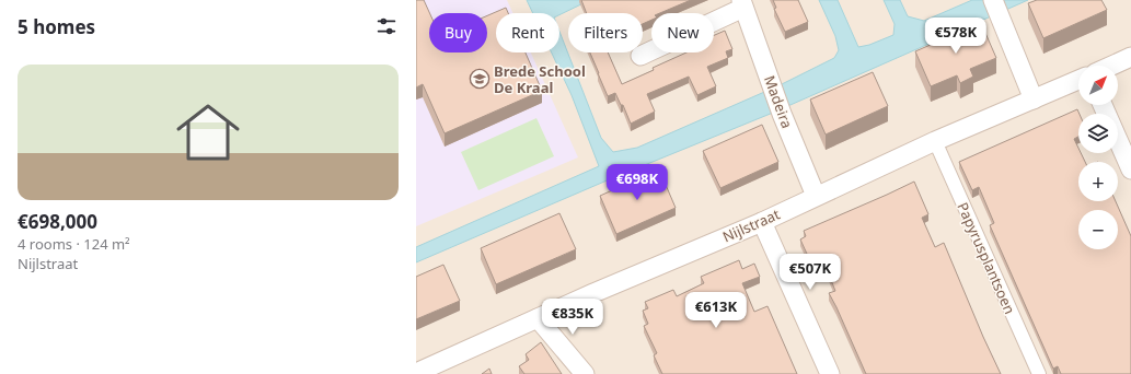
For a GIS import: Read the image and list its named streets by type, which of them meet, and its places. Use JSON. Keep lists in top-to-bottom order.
{
  "streets": {
    "street": ["Madeira", "Nijlstraat", "Papyrusplantsoen"]
  },
  "crossings": [
    ["Madeira", "Nijlstraat"],
    ["Nijlstraat", "Papyrusplantsoen"]
  ],
  "places": {
    "school or university": ["Brede School De Kraal"]
  },
  "north": "top right",
  "page": {
    "heading": "5 homes",
    "chip": [
      "Buy",
      "Rent",
      "Filters",
      "New"
    ],
    "price": [
      "€578K",
      "€698K",
      "€507K",
      "€613K",
      "€835K"
    ],
    "list": [
      {
        "name": "€698,000",
        "note": "4 rooms · 124 m² · Nijlstraat"
      }
    ],
    "map_buttons": ["+", "−"]
  }
}
